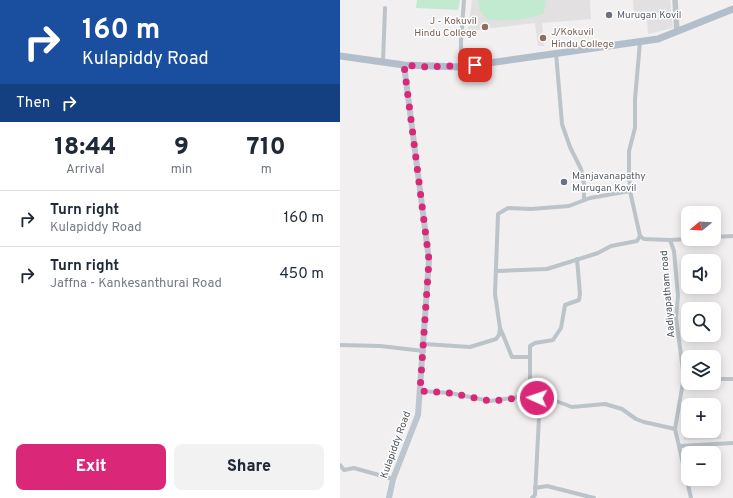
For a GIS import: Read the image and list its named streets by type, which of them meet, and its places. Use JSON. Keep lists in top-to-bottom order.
{
  "streets": {
    "main road": ["Kulapiddy Road"],
    "street": ["Aadiyapatham road"]
  },
  "places": [
    "Murugan Kovil",
    "J - Kokuvil Hindu College",
    "J/Kokuvil Hindu College",
    "Manjavanapathy Murugan Kovil"
  ],
  "north": "left",
  "page": {
    "turn": ["160 m", "Kulapiddy Road"],
    "then": "Then",
    "eta": [
      "18:44",
      "Arrival",
      "9",
      "min",
      "710",
      "m"
    ],
    "list": [
      {
        "name": "Turn right",
        "note": "Kulapiddy Road",
        "value": "160 m"
      },
      {
        "name": "Turn right",
        "note": "Jaffna - Kankesanthurai Road",
        "value": "450 m"
      }
    ],
    "map_buttons": ["+", "−"],
    "buttons": ["Exit", "Share"]
  }
}
